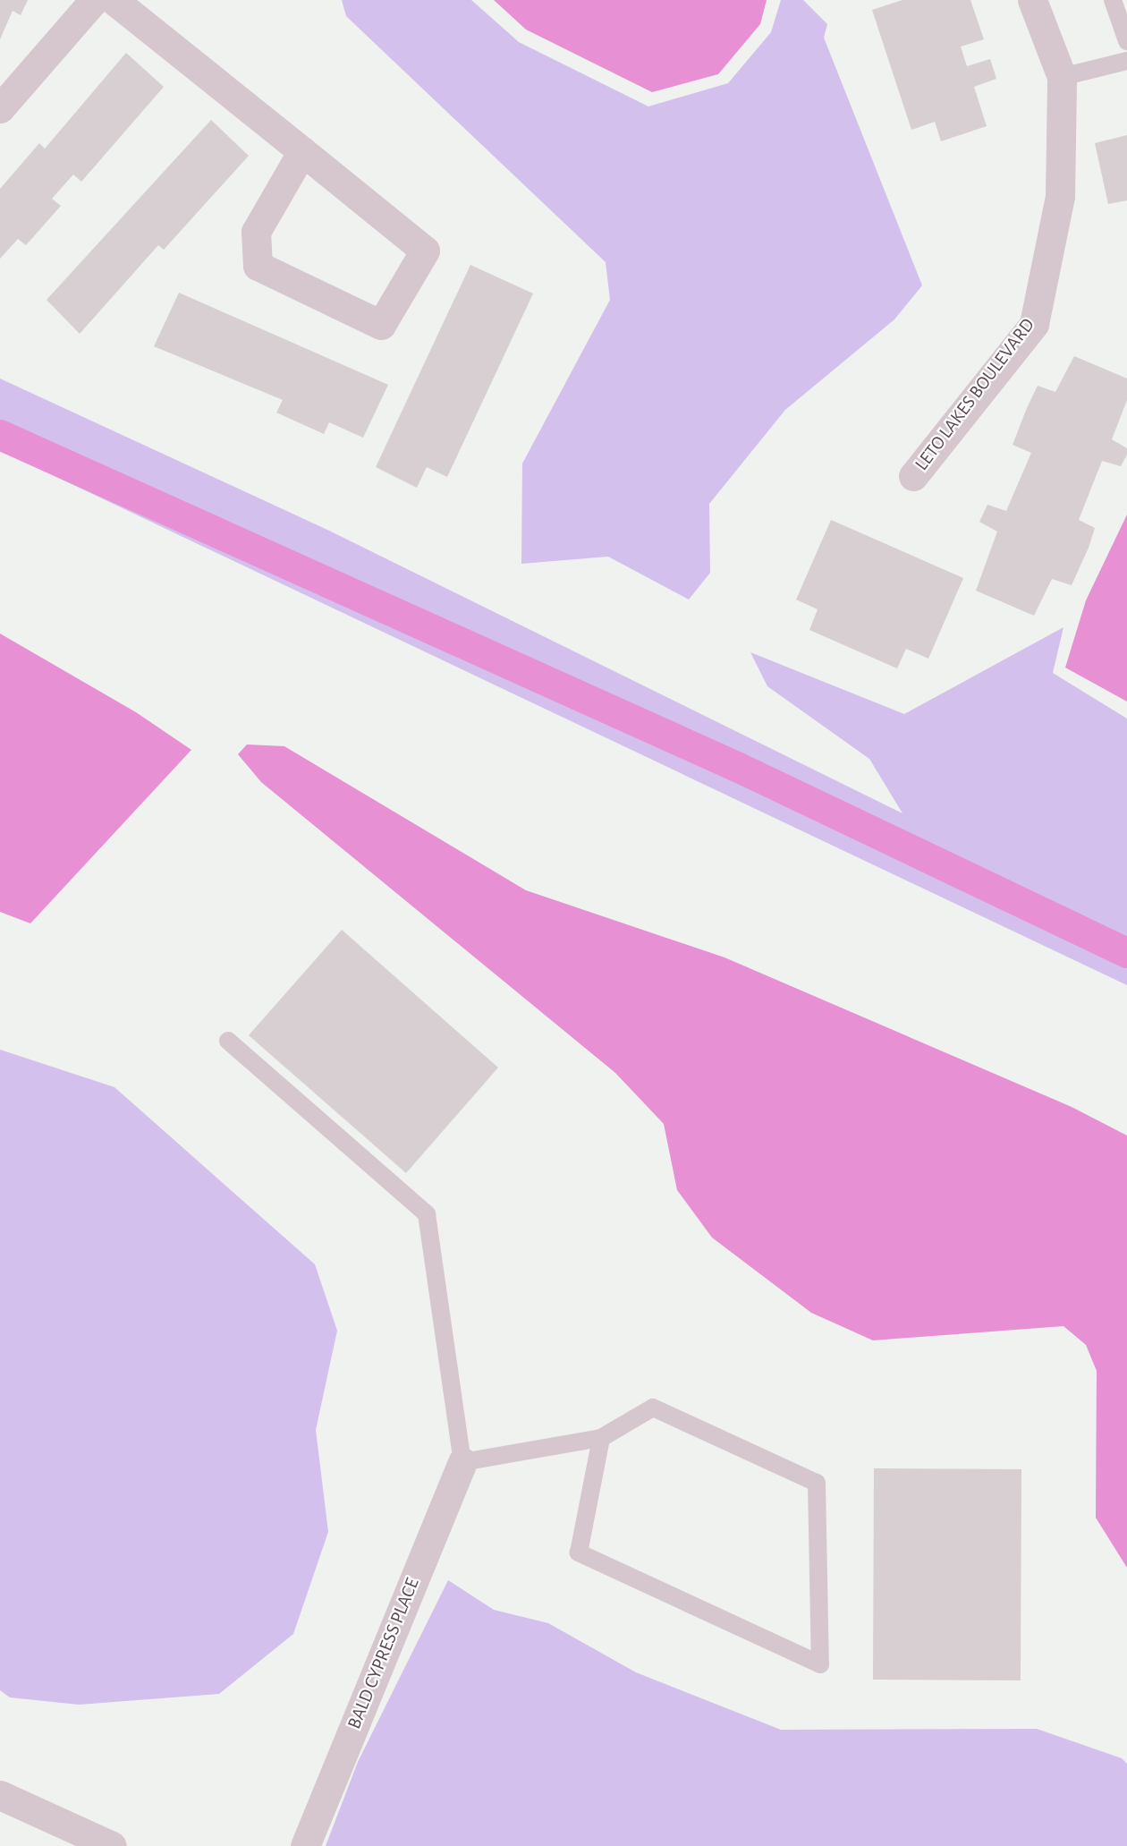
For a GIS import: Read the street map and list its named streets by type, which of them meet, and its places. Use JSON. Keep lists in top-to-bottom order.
{
  "streets": {
    "street": ["LETO LAKES BOULEVARD", "BALD CYPRESS PLACE"]
  }
}
